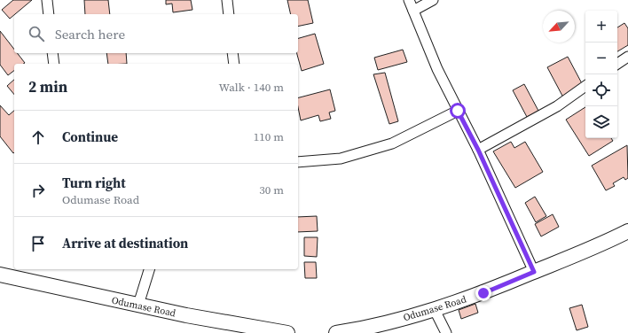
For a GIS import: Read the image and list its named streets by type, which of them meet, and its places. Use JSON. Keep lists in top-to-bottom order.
{
  "streets": {
    "main road": ["Odumase Road"]
  },
  "north": "bottom left",
  "page": {
    "map_buttons": ["+", "−"],
    "search": "Search here",
    "heading": ["2 min", "Walk · 140 m"],
    "list": [
      ["Continue", "110 m"],
      ["Turn right", "Odumase Road", "30 m"],
      "Arrive at destination"
    ]
  }
}
